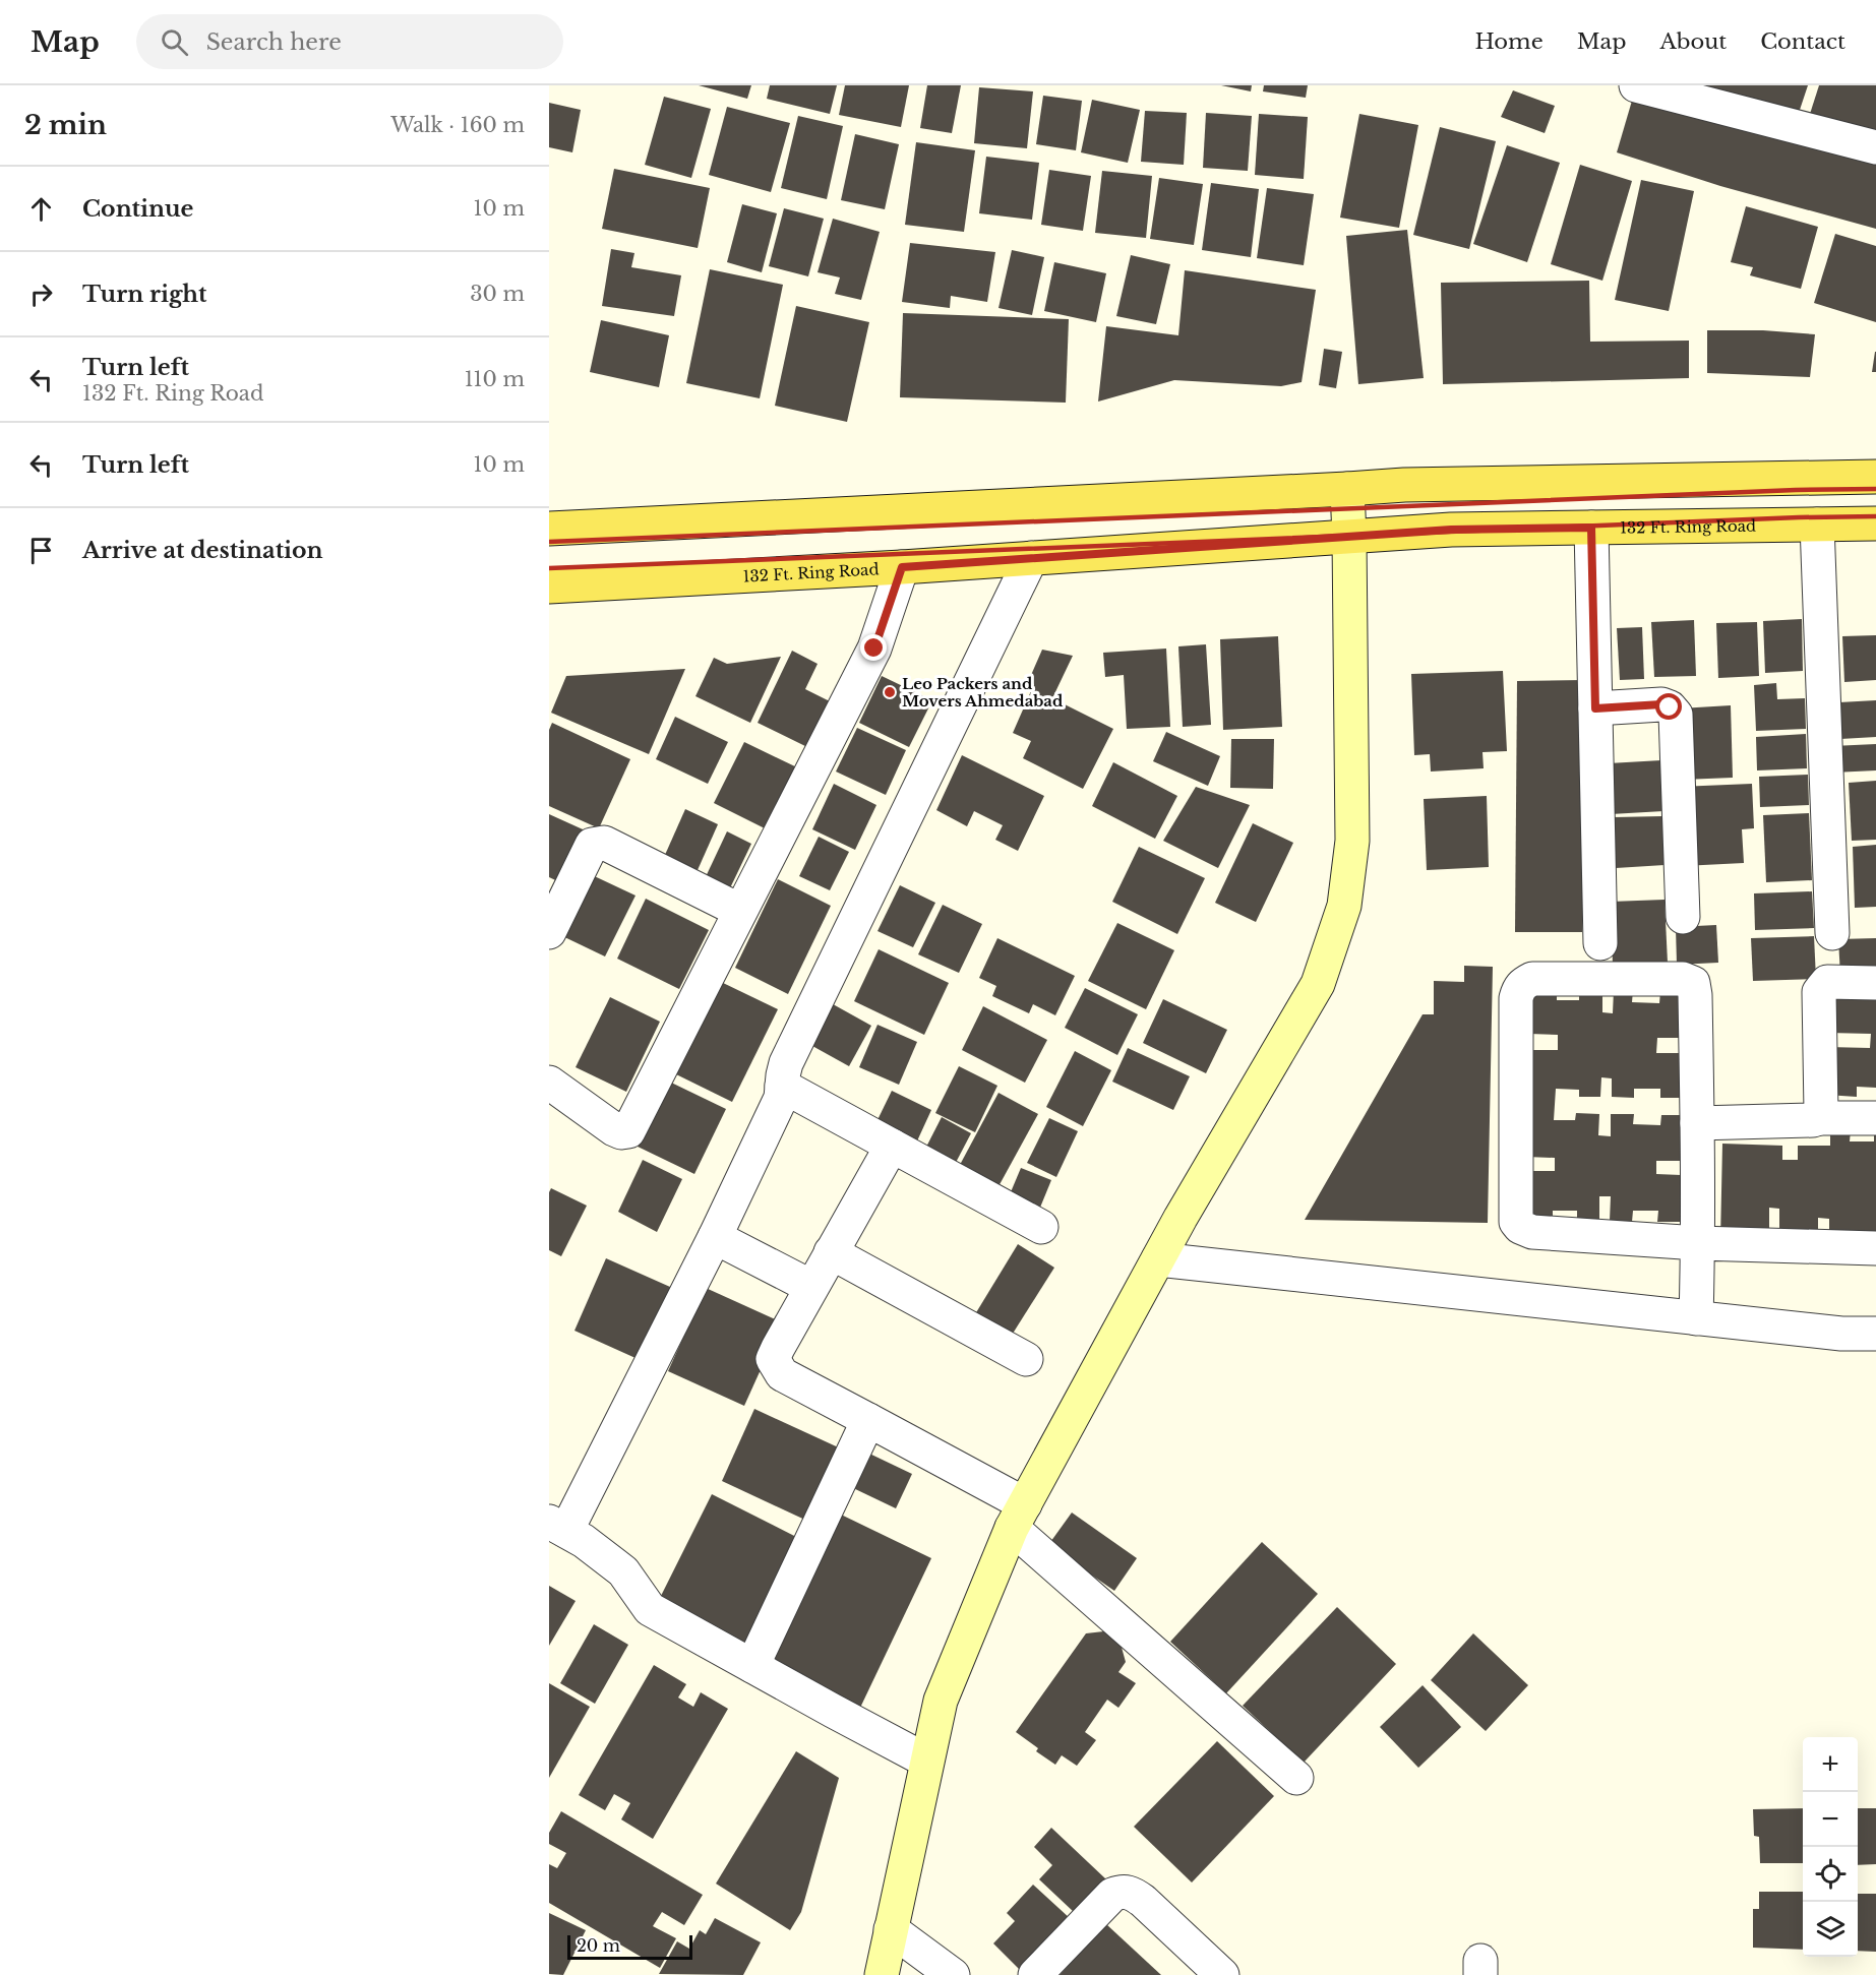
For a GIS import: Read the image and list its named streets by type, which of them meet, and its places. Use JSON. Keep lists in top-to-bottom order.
{
  "streets": {
    "main road": ["132 Ft. Ring Road"]
  },
  "places": ["Leo Packers and Movers Ahmedabad"],
  "scale_bar": "20 m",
  "page": {
    "header": "Map",
    "search": "Search here",
    "nav": [
      "Home",
      "Map",
      "About",
      "Contact"
    ],
    "heading": ["2 min", "Walk · 160 m"],
    "list": [
      ["Continue", "10 m"],
      ["Turn right", "30 m"],
      ["Turn left", "132 Ft. Ring Road", "110 m"],
      ["Turn left", "10 m"],
      "Arrive at destination"
    ],
    "map_buttons": ["+", "−"],
    "scale": "20 m"
  }
}
